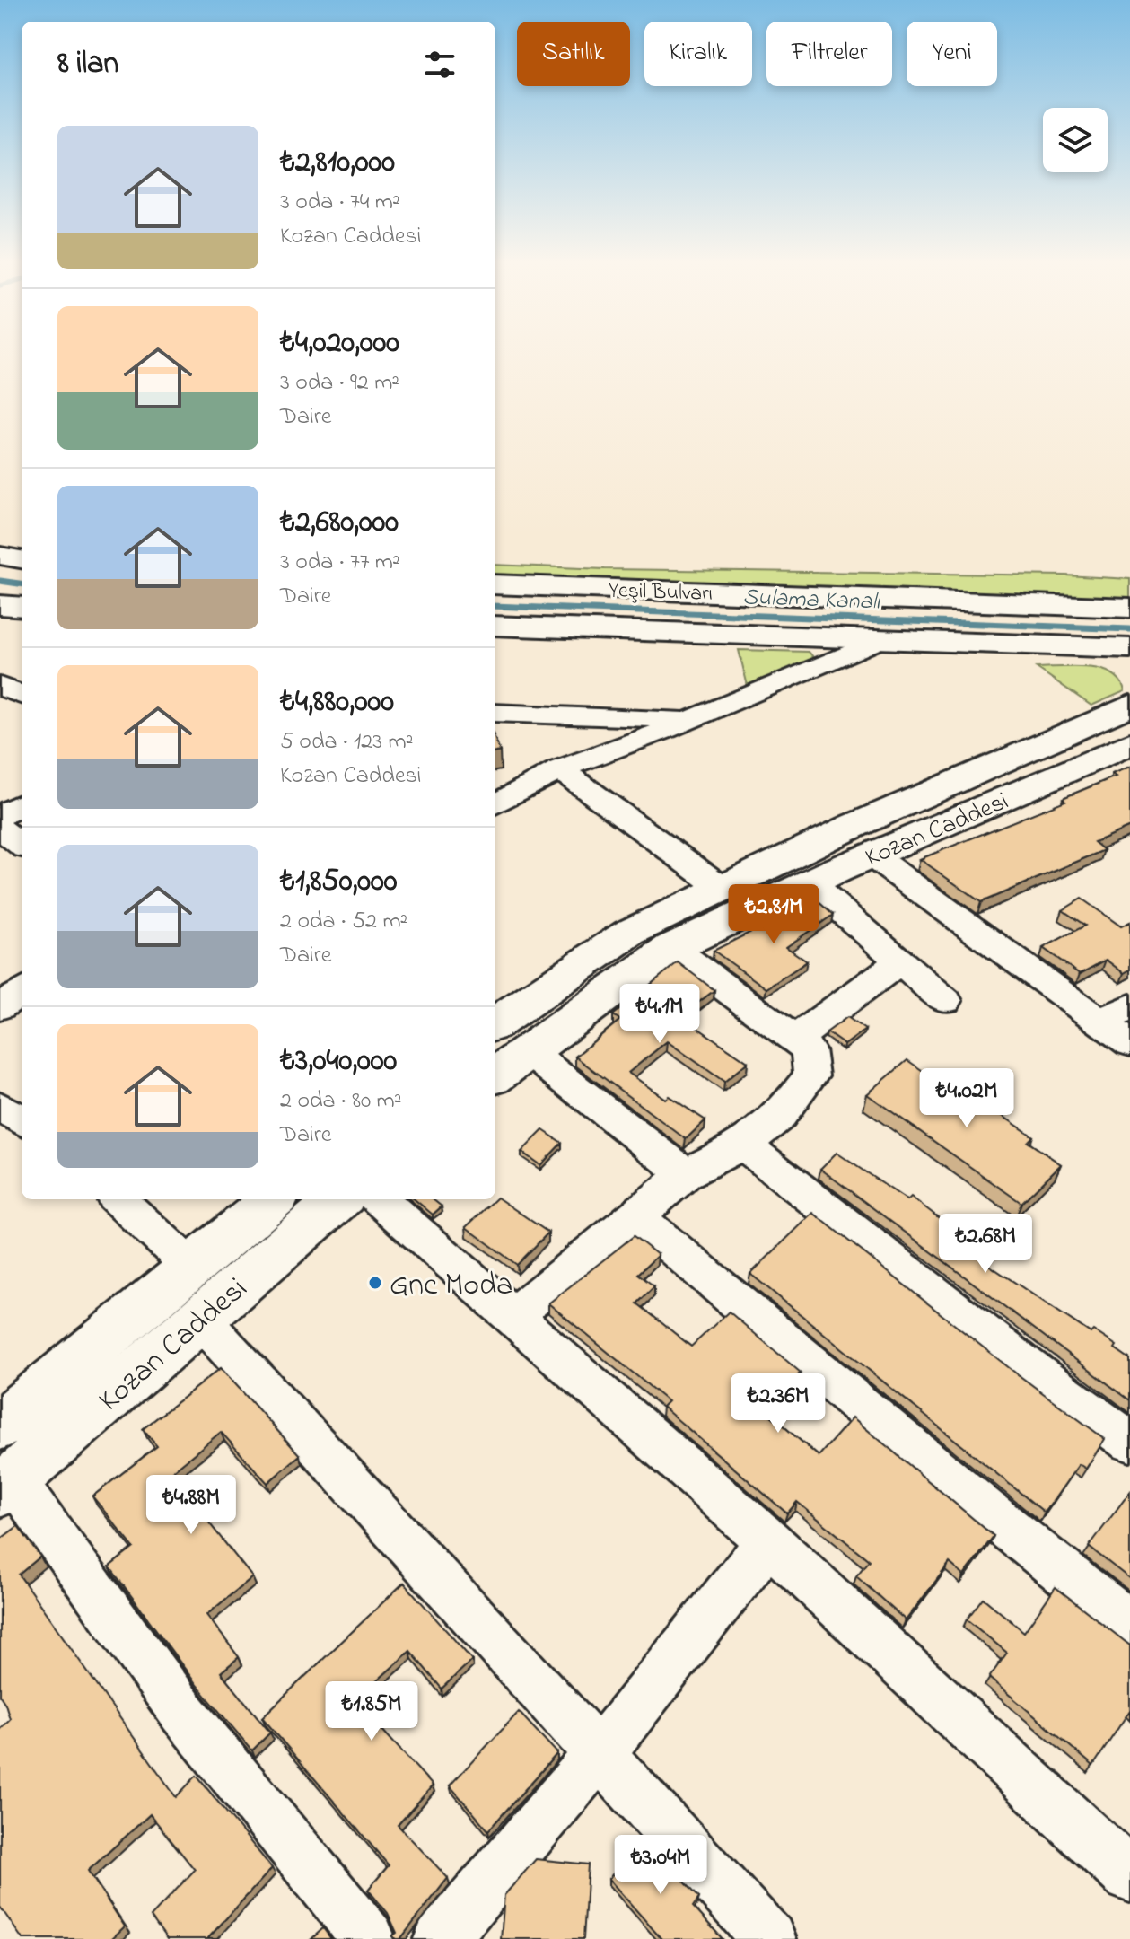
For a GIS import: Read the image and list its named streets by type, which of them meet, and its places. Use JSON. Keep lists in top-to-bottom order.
{
  "streets": {
    "main road": ["Yeşil Bulvarı", "Kozan Caddesi"]
  },
  "water": ["Sulama Kanalı"],
  "places": ["Gnc Moda"],
  "page": {
    "chip": [
      "Satılık",
      "Kiralık",
      "Filtreler",
      "Yeni"
    ],
    "heading": "8 ilan",
    "list": [
      {
        "name": "₺2,810,000",
        "note": "3 oda · 74 m² · Kozan Caddesi"
      },
      {
        "name": "₺4,020,000",
        "note": "3 oda · 92 m² · Daire"
      },
      {
        "name": "₺2,680,000",
        "note": "3 oda · 77 m² · Daire"
      },
      {
        "name": "₺4,880,000",
        "note": "5 oda · 123 m² · Kozan Caddesi"
      },
      {
        "name": "₺1,850,000",
        "note": "2 oda · 52 m² · Daire"
      },
      {
        "name": "₺3,040,000",
        "note": "2 oda · 80 m² · Daire"
      }
    ],
    "price": [
      "₺2.81M",
      "₺4.1M",
      "₺4.02M",
      "₺2.68M",
      "₺2.36M",
      "₺4.88M",
      "₺1.85M",
      "₺3.04M"
    ]
  }
}
